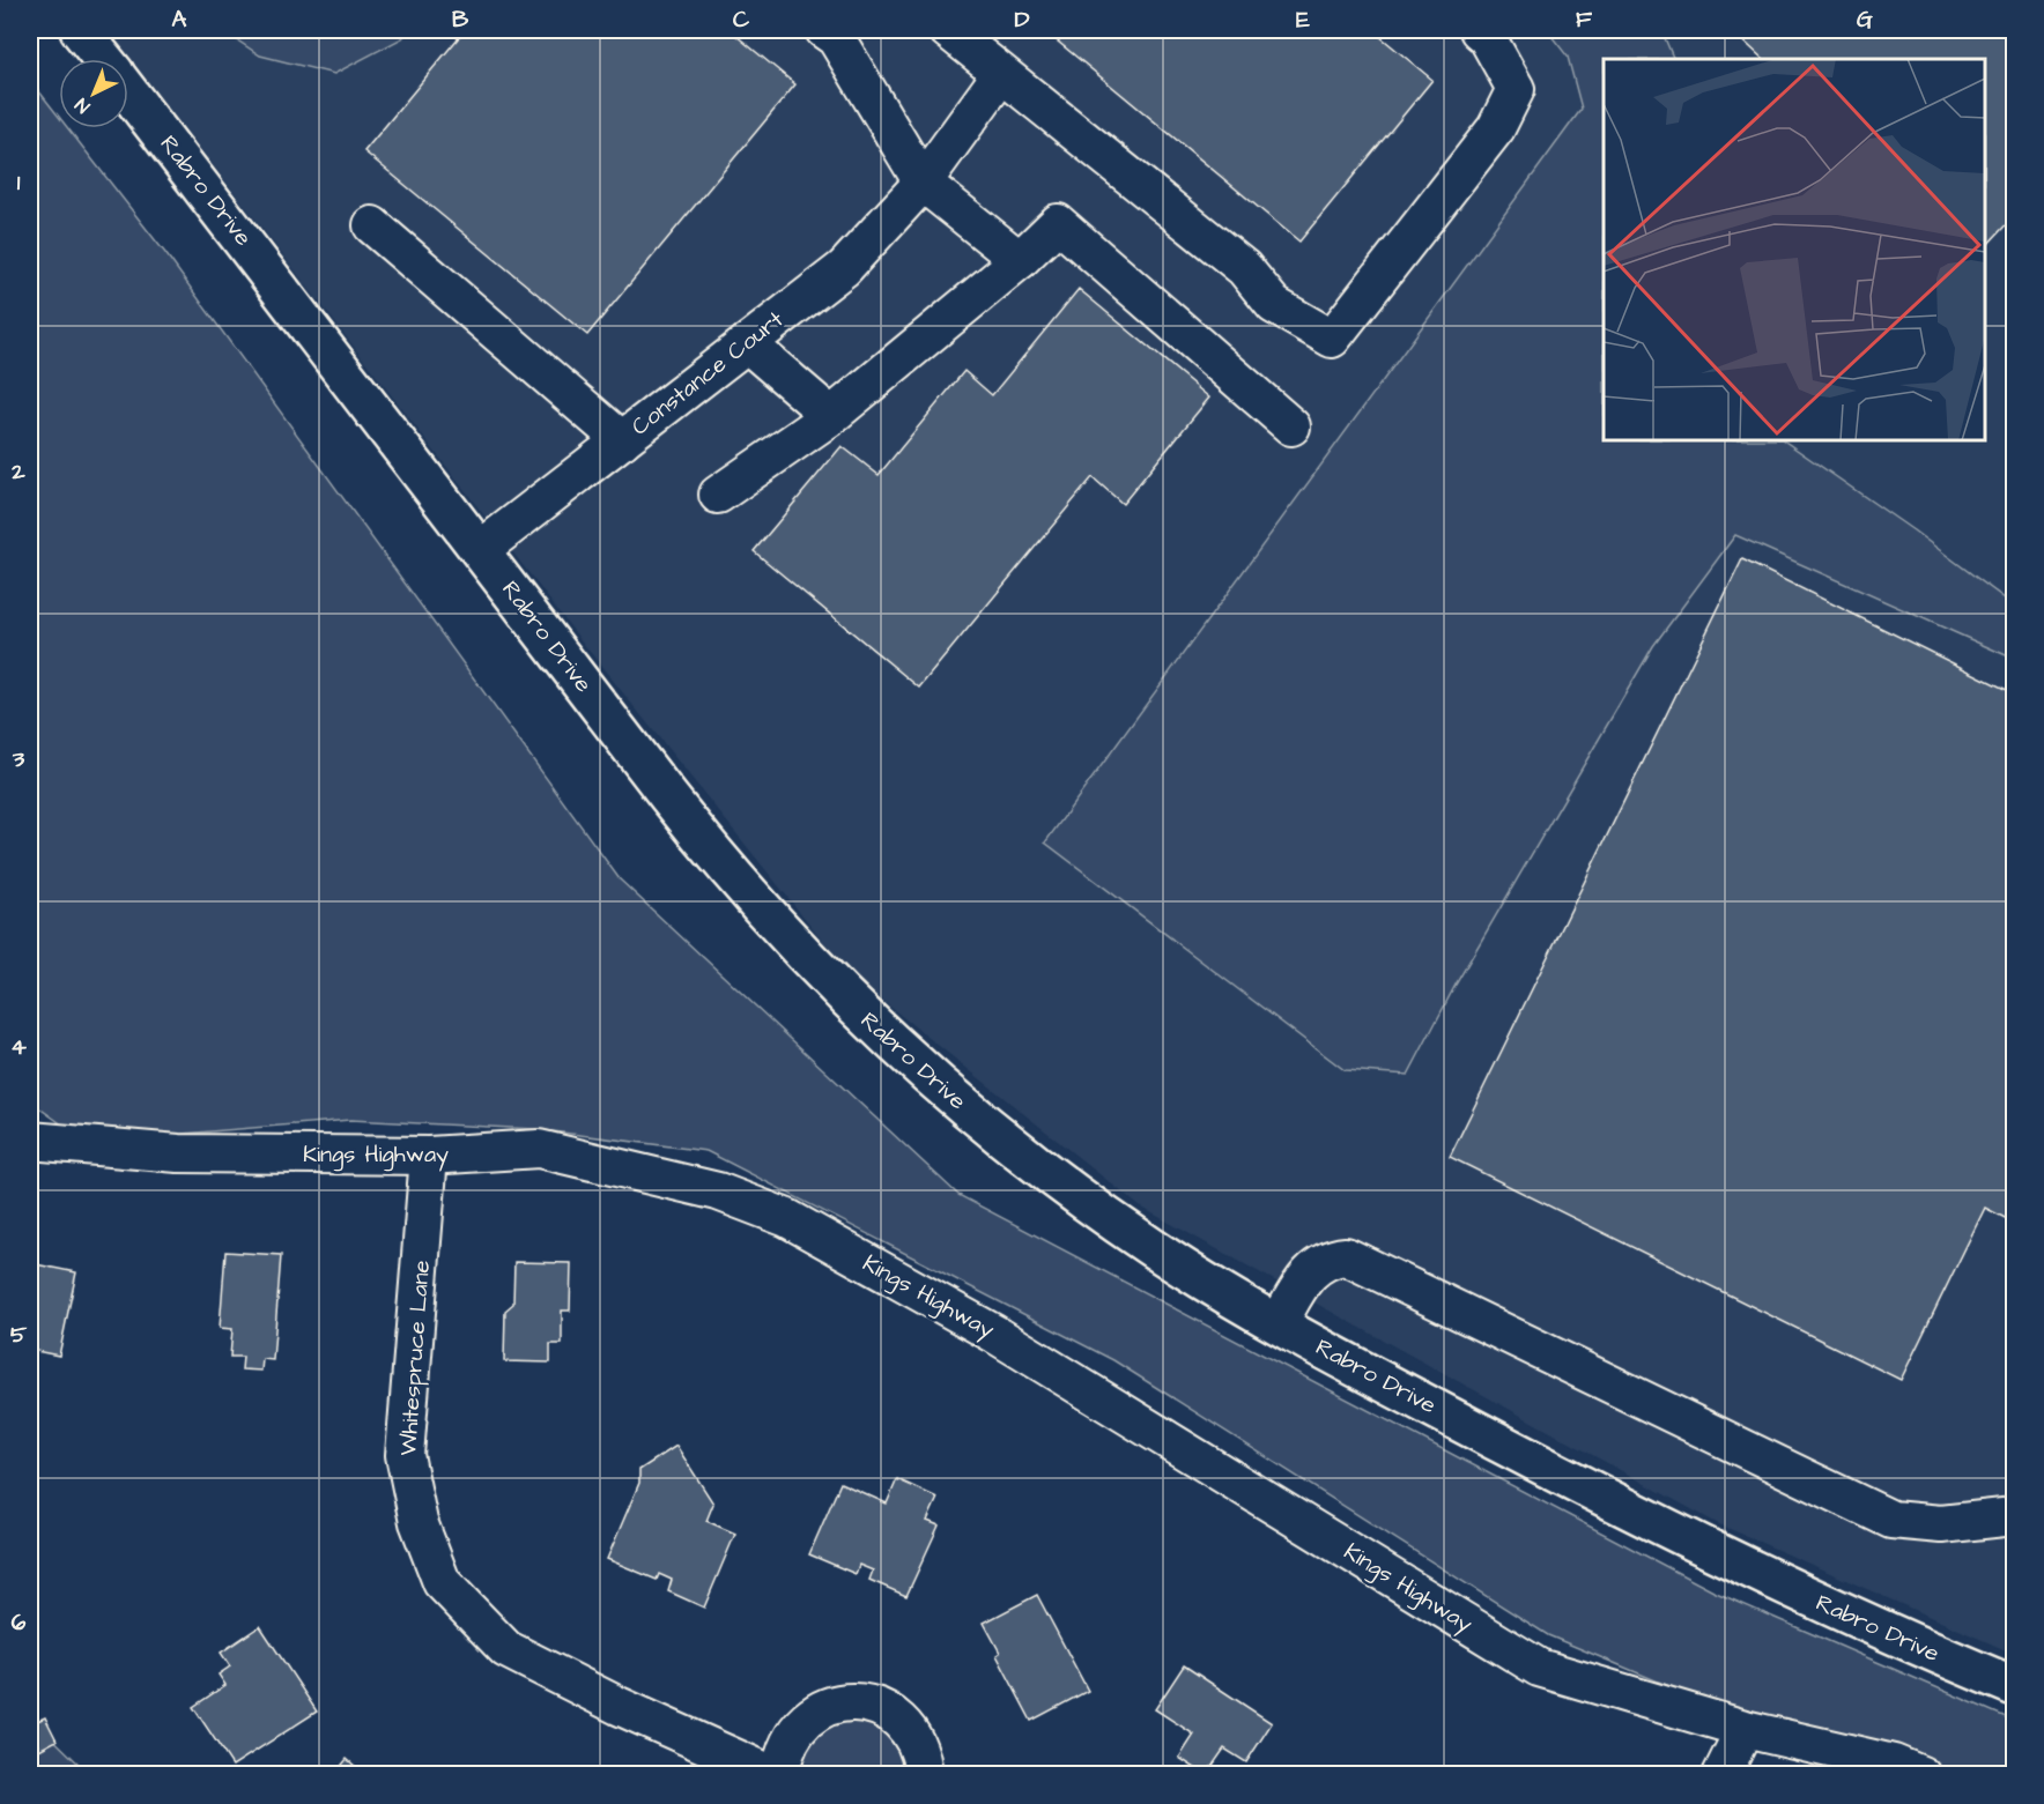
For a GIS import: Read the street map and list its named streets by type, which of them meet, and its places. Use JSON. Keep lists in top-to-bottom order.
{
  "streets": {
    "main road": ["Rabro Drive"],
    "street": ["Constance Court", "Kings Highway", "Whitespruce Lane"]
  },
  "crossings": [
    ["Rabro Drive", "Constance Court"],
    ["Kings Highway", "Whitespruce Lane"]
  ],
  "north": "bottom left",
  "grid": {
    "columns": [
      "A",
      "B",
      "C",
      "D",
      "E",
      "F",
      "G"
    ],
    "rows": [
      "1",
      "2",
      "3",
      "4",
      "5",
      "6"
    ]
  }
}
